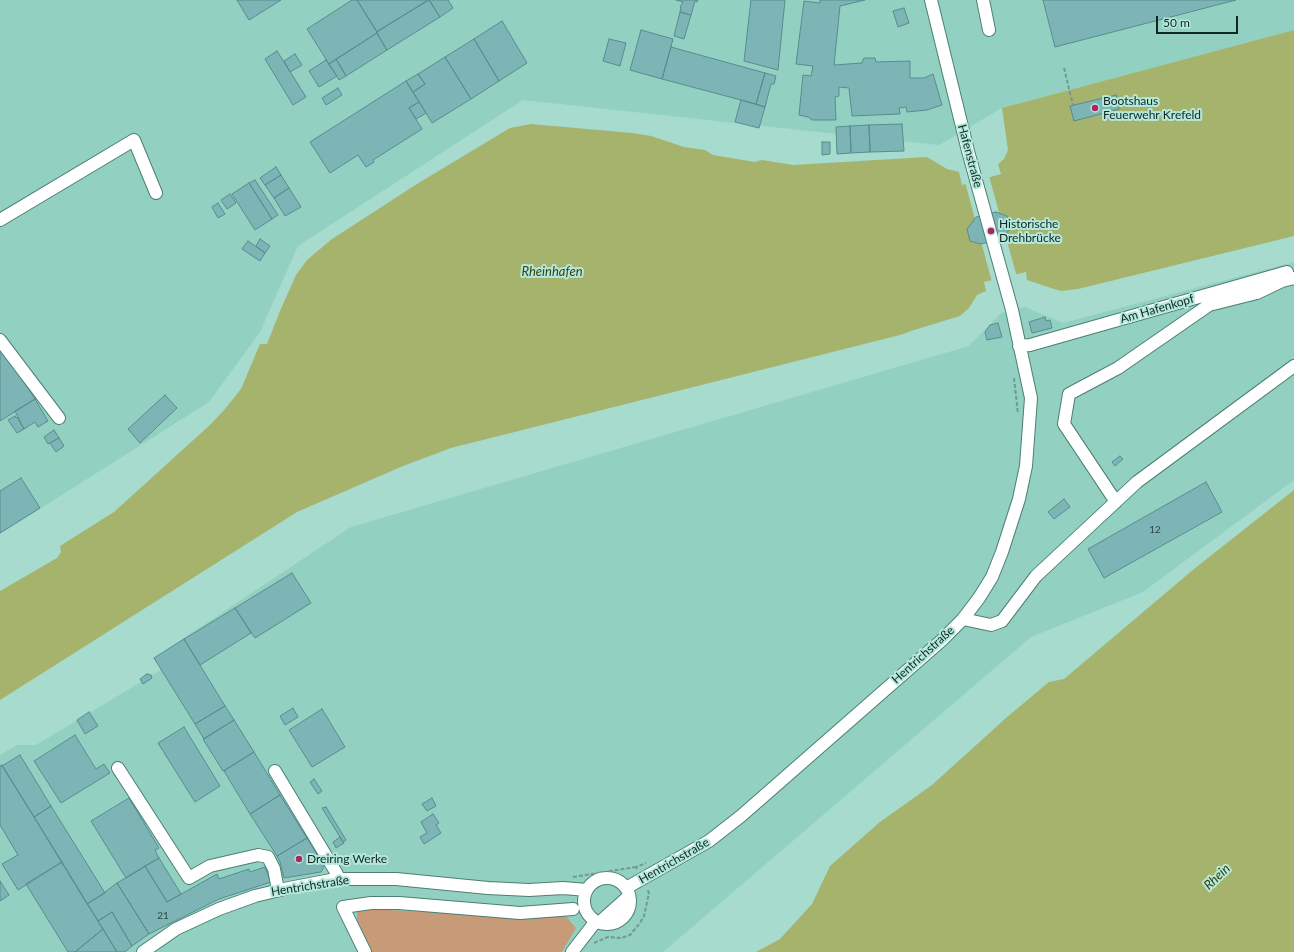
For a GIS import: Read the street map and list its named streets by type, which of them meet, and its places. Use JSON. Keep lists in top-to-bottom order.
{
  "streets": {
    "street": ["Hafenstraße", "Am Hafenkopf", "Hentrichstraße"]
  },
  "crossings": [
    ["Hafenstraße", "Hentrichstraße"],
    ["Am Hafenkopf", "Hentrichstraße"]
  ],
  "water": ["Rheinhafen", "Rhein"],
  "places": ["Bootshaus Feuerwehr Krefeld", "Historische Drehbrücke", "Dreiring Werke"],
  "house_numbers": ["12", "21"],
  "scale_bar": "50 m"
}
